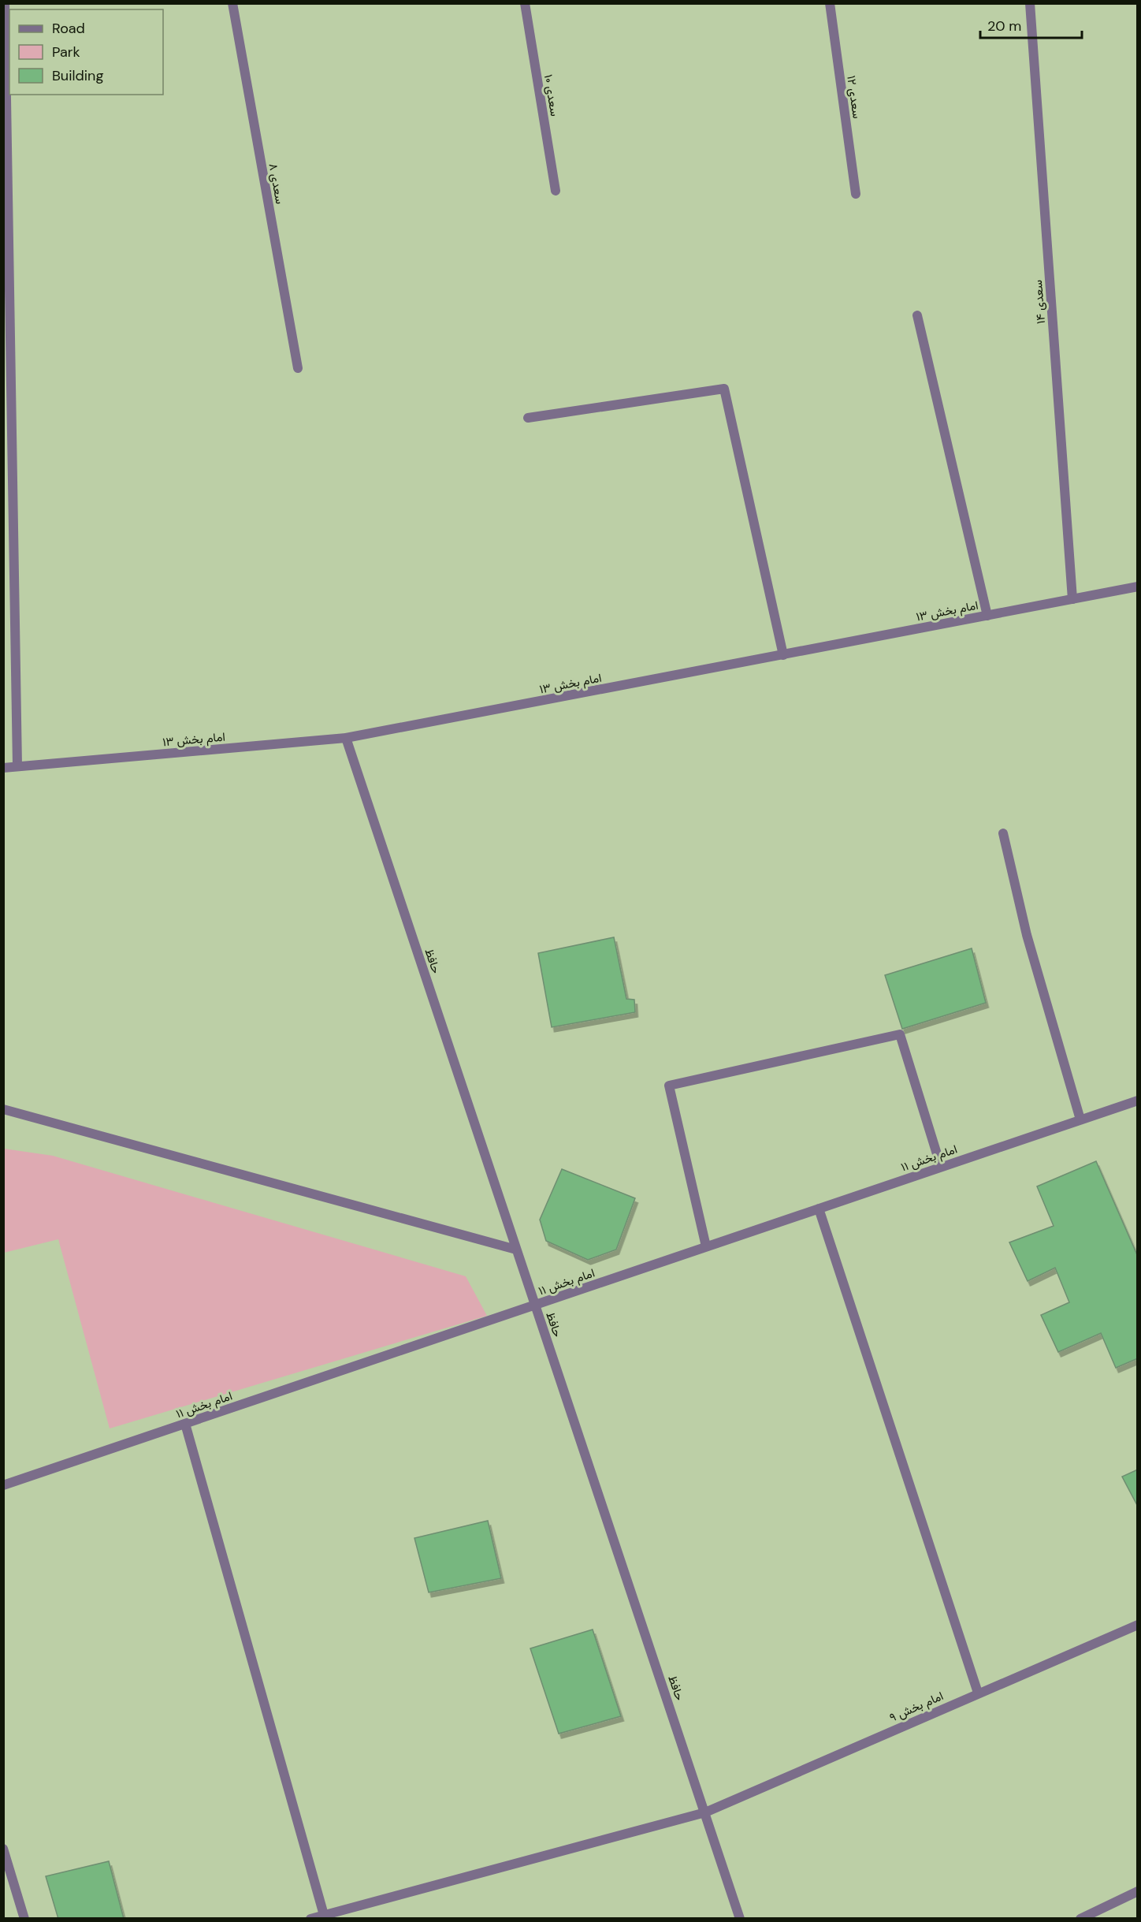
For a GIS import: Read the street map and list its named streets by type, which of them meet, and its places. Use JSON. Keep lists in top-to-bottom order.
{
  "streets": {
    "street": [
      "سعدی ۱۰",
      "سعدی ۱۲",
      "سعدی ۸",
      "سعدی ۱۴",
      "امام بخش ۱۳",
      "حافظ",
      "امام بخش ۱۱",
      "امام بخش ۹"
    ]
  },
  "crossings": [
    ["سعدی ۱۴", "امام بخش ۱۳"],
    ["امام بخش ۱۳", "حافظ"],
    ["حافظ", "امام بخش ۱۱"],
    ["حافظ", "امام بخش ۹"]
  ],
  "legend": ["Road", "Park", "Building"],
  "scale_bar": "20 m"
}
